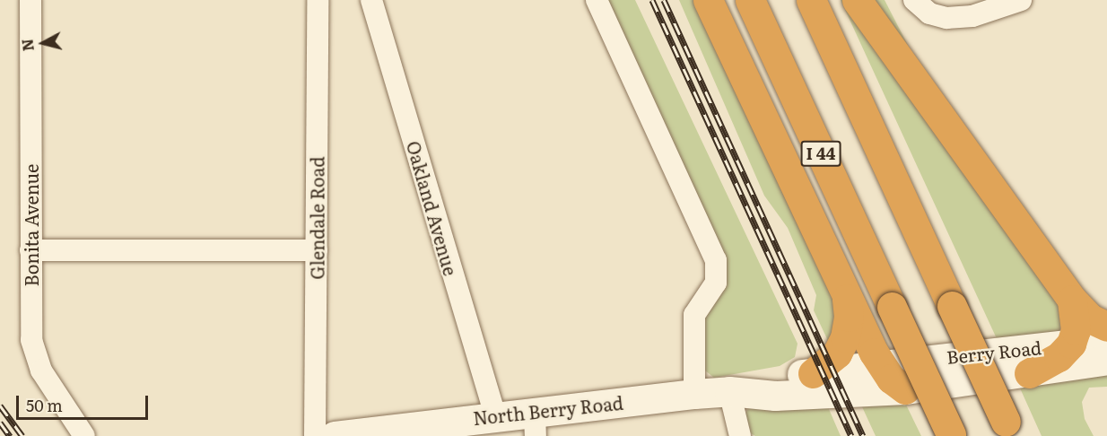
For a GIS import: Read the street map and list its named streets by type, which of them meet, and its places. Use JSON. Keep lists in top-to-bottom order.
{
  "streets": {
    "highway": ["I 44"],
    "main road": ["Berry Road", "North Berry Road"],
    "street": ["Oakland Avenue", "Glendale Road", "Bonita Avenue"]
  },
  "crossings": [
    ["Oakland Avenue", "North Berry Road"],
    ["Berry Road", "North Berry Road"]
  ],
  "scale_bar": "50 m",
  "north": "left"
}
